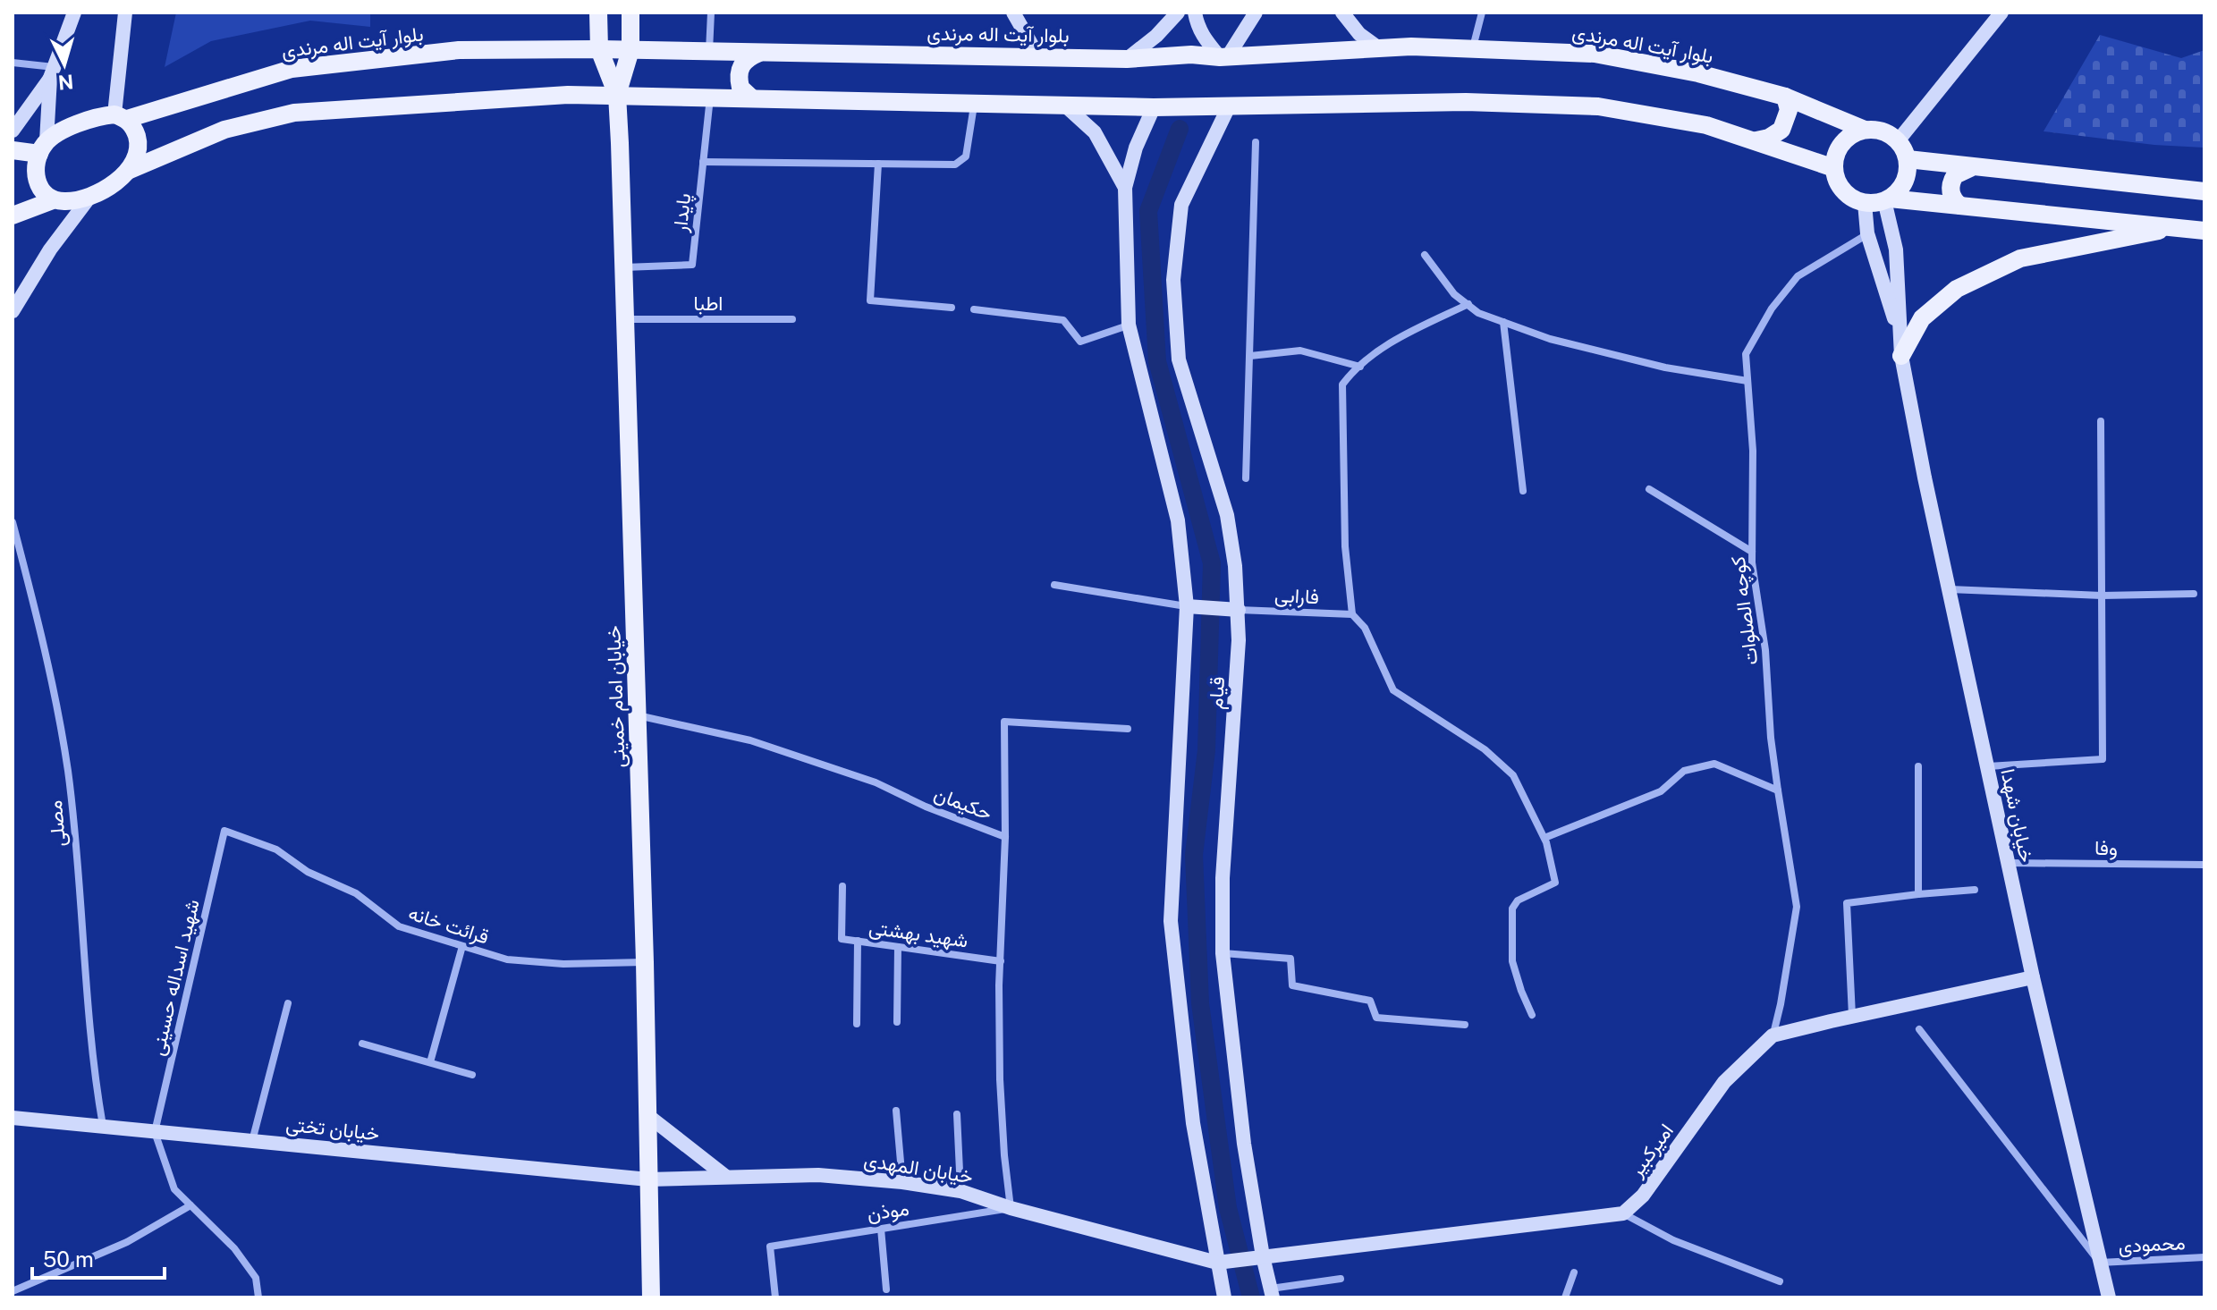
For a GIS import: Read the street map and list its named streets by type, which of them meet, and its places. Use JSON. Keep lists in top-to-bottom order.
{
  "streets": {
    "main road": ["بلوار آیت اله مرندی", "خیابان امام خمینی"],
    "street": [
      "پایدار",
      "اطبا",
      "فارابی",
      "کوچه الصلوات",
      "قیام",
      "حکیمان",
      "خیابان شهدا",
      "مصلی",
      "وفا",
      "قرائت خانه",
      "شهید بهشتی",
      "شهید اسداله حسینی",
      "خیابان تختی",
      "امیرکبیر",
      "خیابان المهدی",
      "موذن",
      "محمودی"
    ]
  },
  "crossings": [
    ["بلوار آیت اله مرندی", "خیابان شهدا"],
    ["پایدار", "خیابان امام خمینی"],
    ["اطبا", "خیابان امام خمینی"],
    ["فارابی", "قیام"],
    ["کوچه الصلوات", "خیابان شهدا"],
    ["کوچه الصلوات", "امیرکبیر"],
    ["قیام", "خیابان المهدی"],
    ["خیابان امام خمینی", "حکیمان"],
    ["خیابان امام خمینی", "قرائت خانه"],
    ["خیابان امام خمینی", "خیابان تختی"],
    ["خیابان امام خمینی", "خیابان المهدی"],
    ["حکیمان", "شهید بهشتی"],
    ["حکیمان", "خیابان المهدی"],
    ["حکیمان", "موذن"],
    ["خیابان شهدا", "وفا"],
    ["خیابان شهدا", "محمودی"],
    ["مصلی", "خیابان تختی"],
    ["قرائت خانه", "شهید اسداله حسینی"],
    ["شهید اسداله حسینی", "خیابان تختی"],
    ["خیابان تختی", "خیابان المهدی"],
    ["خیابان المهدی", "موذن"]
  ],
  "scale_bar": "50 m",
  "north": "bottom"
}
